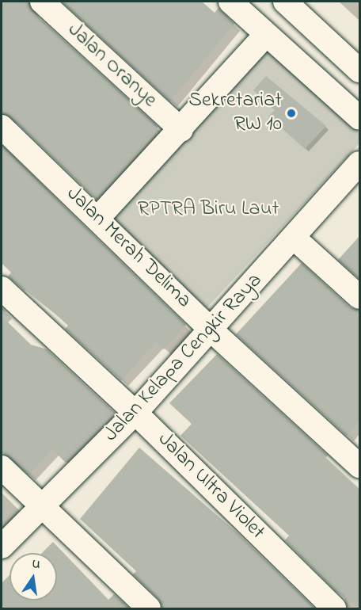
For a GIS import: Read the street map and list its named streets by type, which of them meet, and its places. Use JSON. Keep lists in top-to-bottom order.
{
  "streets": {
    "street": [
      "Jalan Oranye",
      "Jalan Merah Delima",
      "Jalan Kelapa Cengkir Raya",
      "Jalan Ultra Violet"
    ]
  },
  "crossings": [
    ["Jalan Merah Delima", "Jalan Kelapa Cengkir Raya"],
    ["Jalan Kelapa Cengkir Raya", "Jalan Ultra Violet"]
  ],
  "parks": ["RPTRA Biru Laut"],
  "places": ["Sekretariat RW 10"],
  "north": "top"
}
